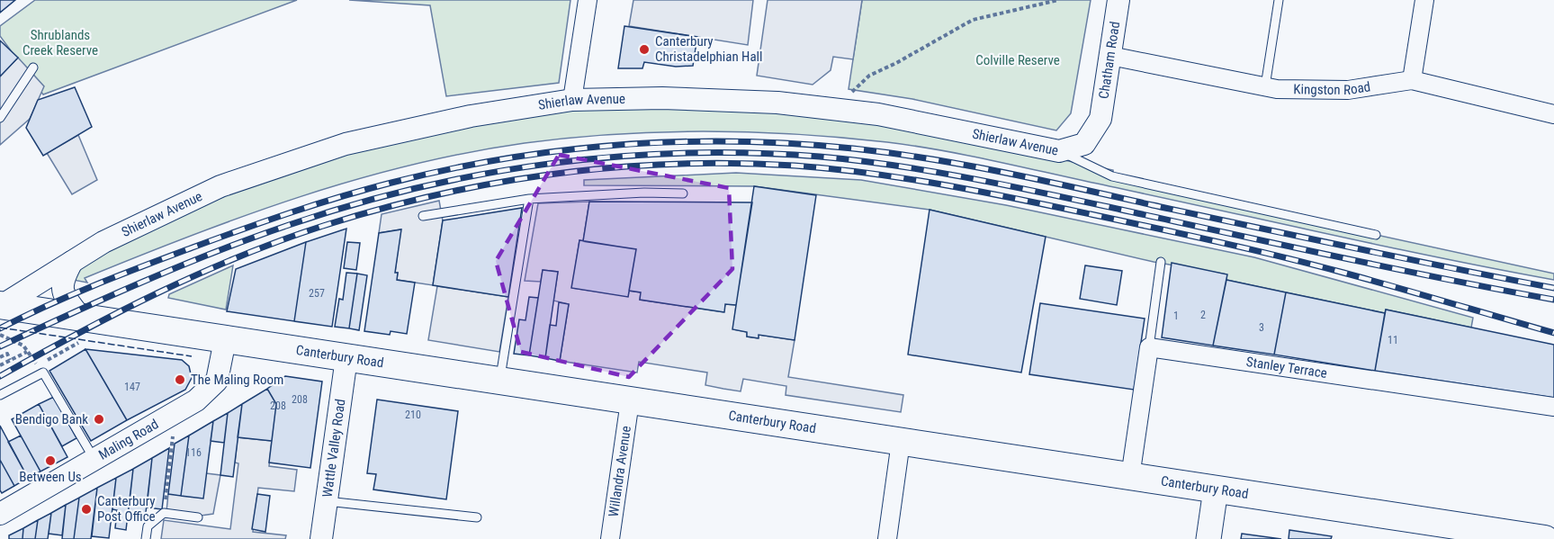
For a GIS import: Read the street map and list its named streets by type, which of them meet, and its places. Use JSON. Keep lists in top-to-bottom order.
{
  "streets": {
    "main road": ["Canterbury Road"],
    "street": [
      "Chatham Road",
      "Kingston Road",
      "Shierlaw Avenue",
      "Stanley Terrace",
      "Maling Road",
      "Wattle Valley Road",
      "Willandra Avenue"
    ]
  },
  "crossings": [
    ["Chatham Road", "Kingston Road"],
    ["Chatham Road", "Shierlaw Avenue"],
    ["Shierlaw Avenue", "Canterbury Road"],
    ["Canterbury Road", "Maling Road"],
    ["Canterbury Road", "Wattle Valley Road"],
    ["Canterbury Road", "Willandra Avenue"]
  ],
  "parks": ["Shrublands Creek Reserve", "Colville Reserve"],
  "places": [
    "Canterbury Christadelphian Hall",
    "The Maling Room",
    "Bendigo Bank",
    "Between Us",
    "Canterbury Post Office"
  ],
  "house_numbers": [
    "257",
    "2",
    "1",
    "3",
    "11",
    "147",
    "208",
    "208",
    "210",
    "116"
  ]
}
